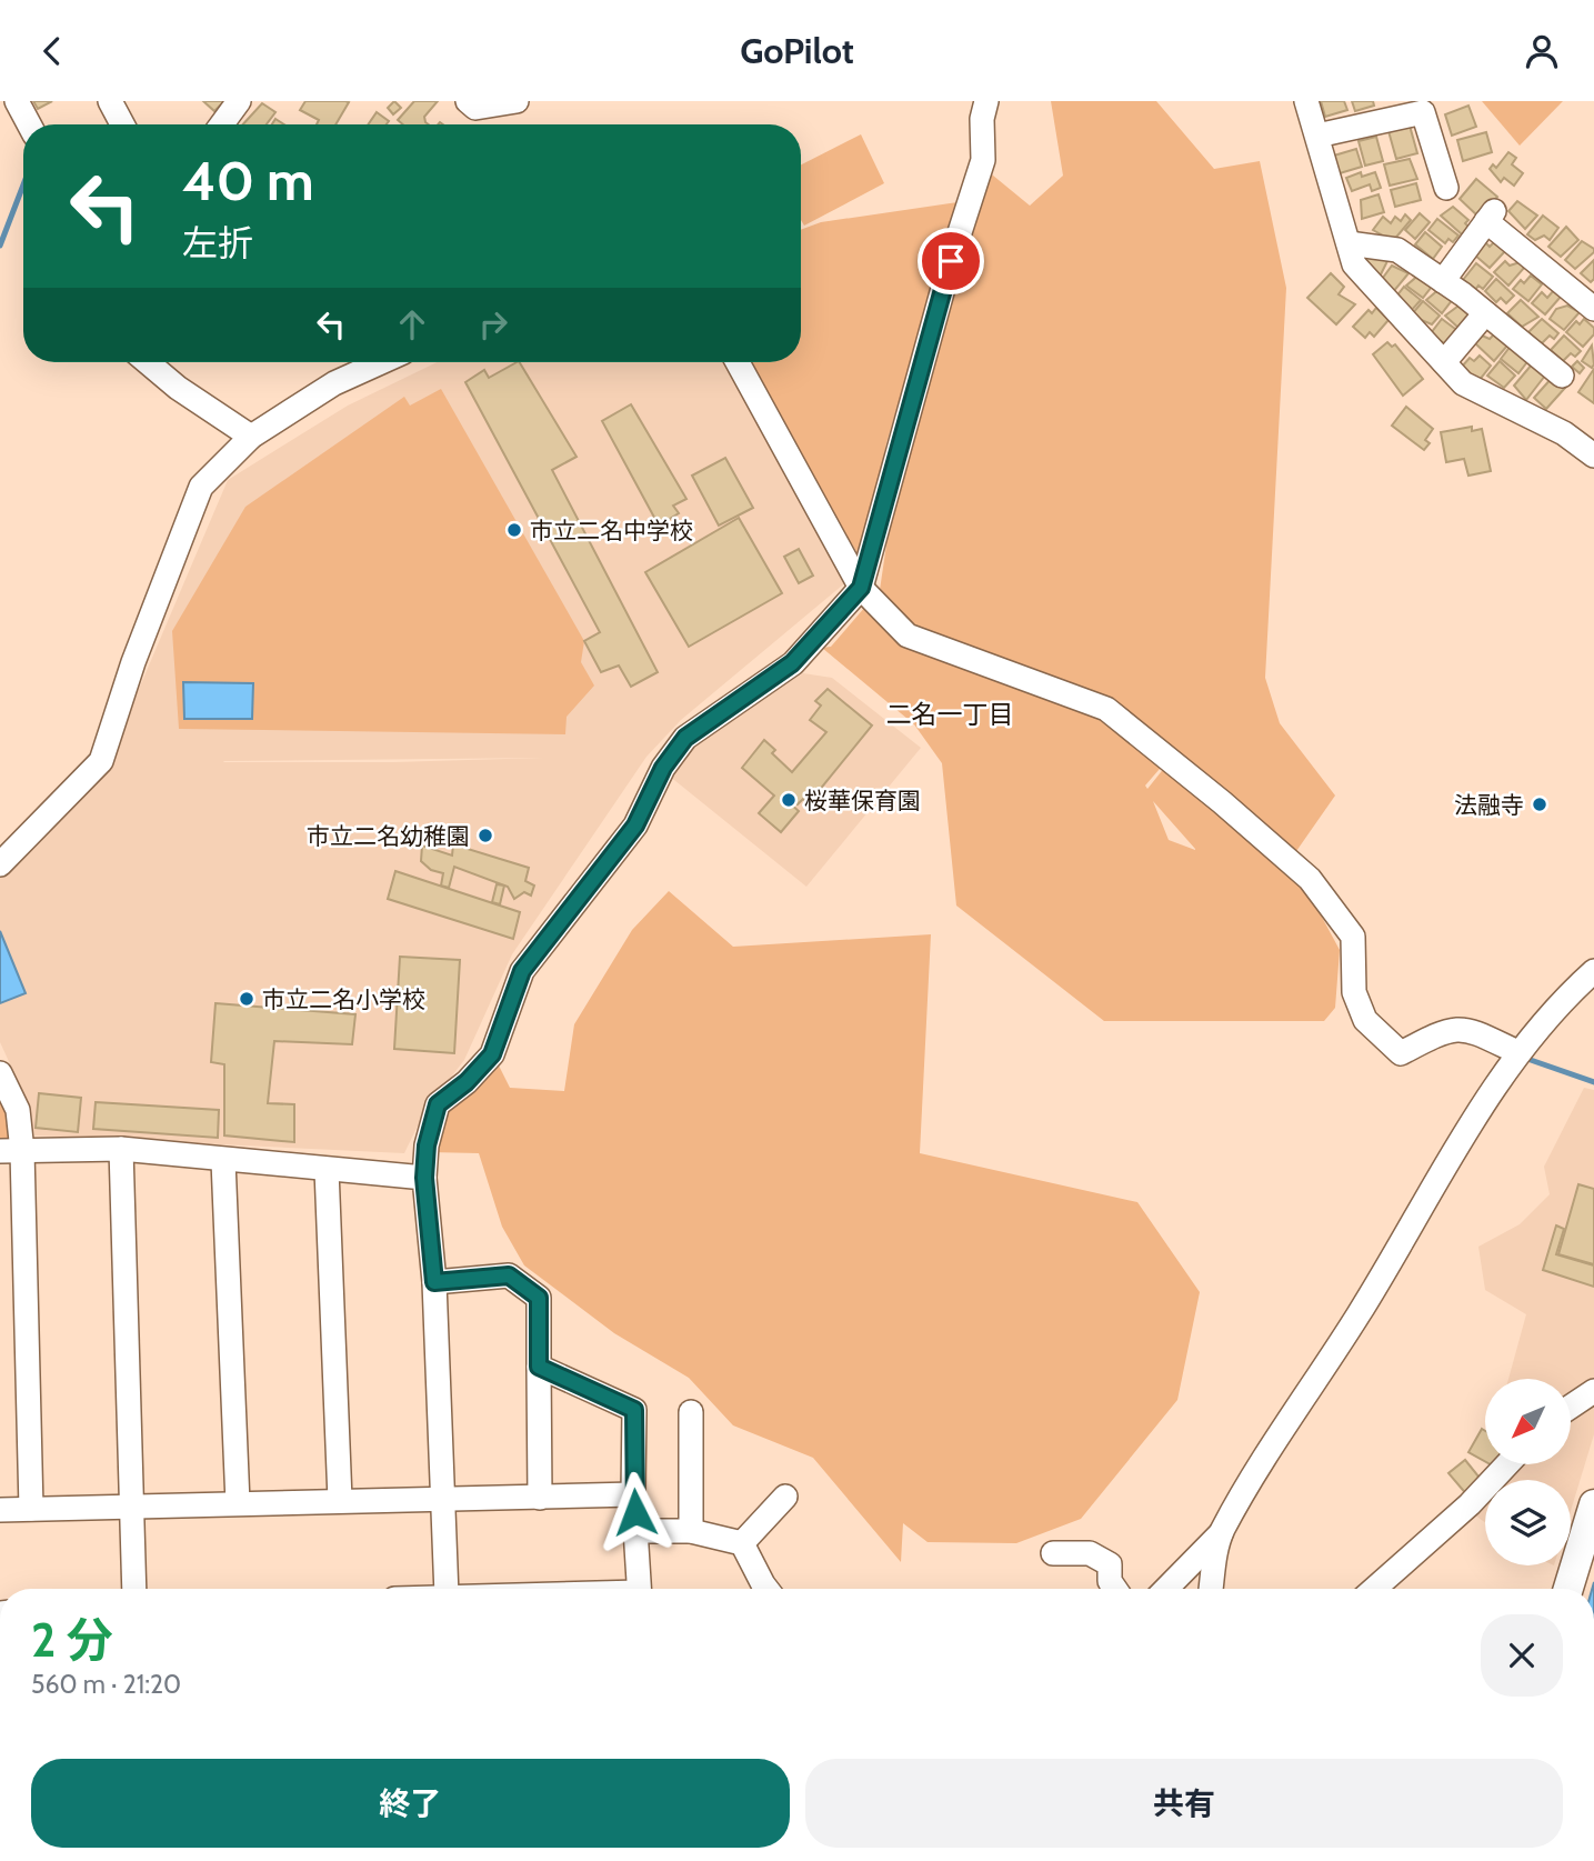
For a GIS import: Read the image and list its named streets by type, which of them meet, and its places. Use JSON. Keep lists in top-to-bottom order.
{
  "districts": ["二名一丁目"],
  "places": [
    "市立二名中学校",
    "桜華保育園",
    "法融寺",
    "市立二名幼稚園",
    "市立二名小学校"
  ],
  "north": "bottom left",
  "page": {
    "header": "GoPilot",
    "turn": ["40 m", "左折"],
    "heading": ["2 分", "560 m · 21:20"],
    "buttons": ["終了", "共有"]
  }
}
